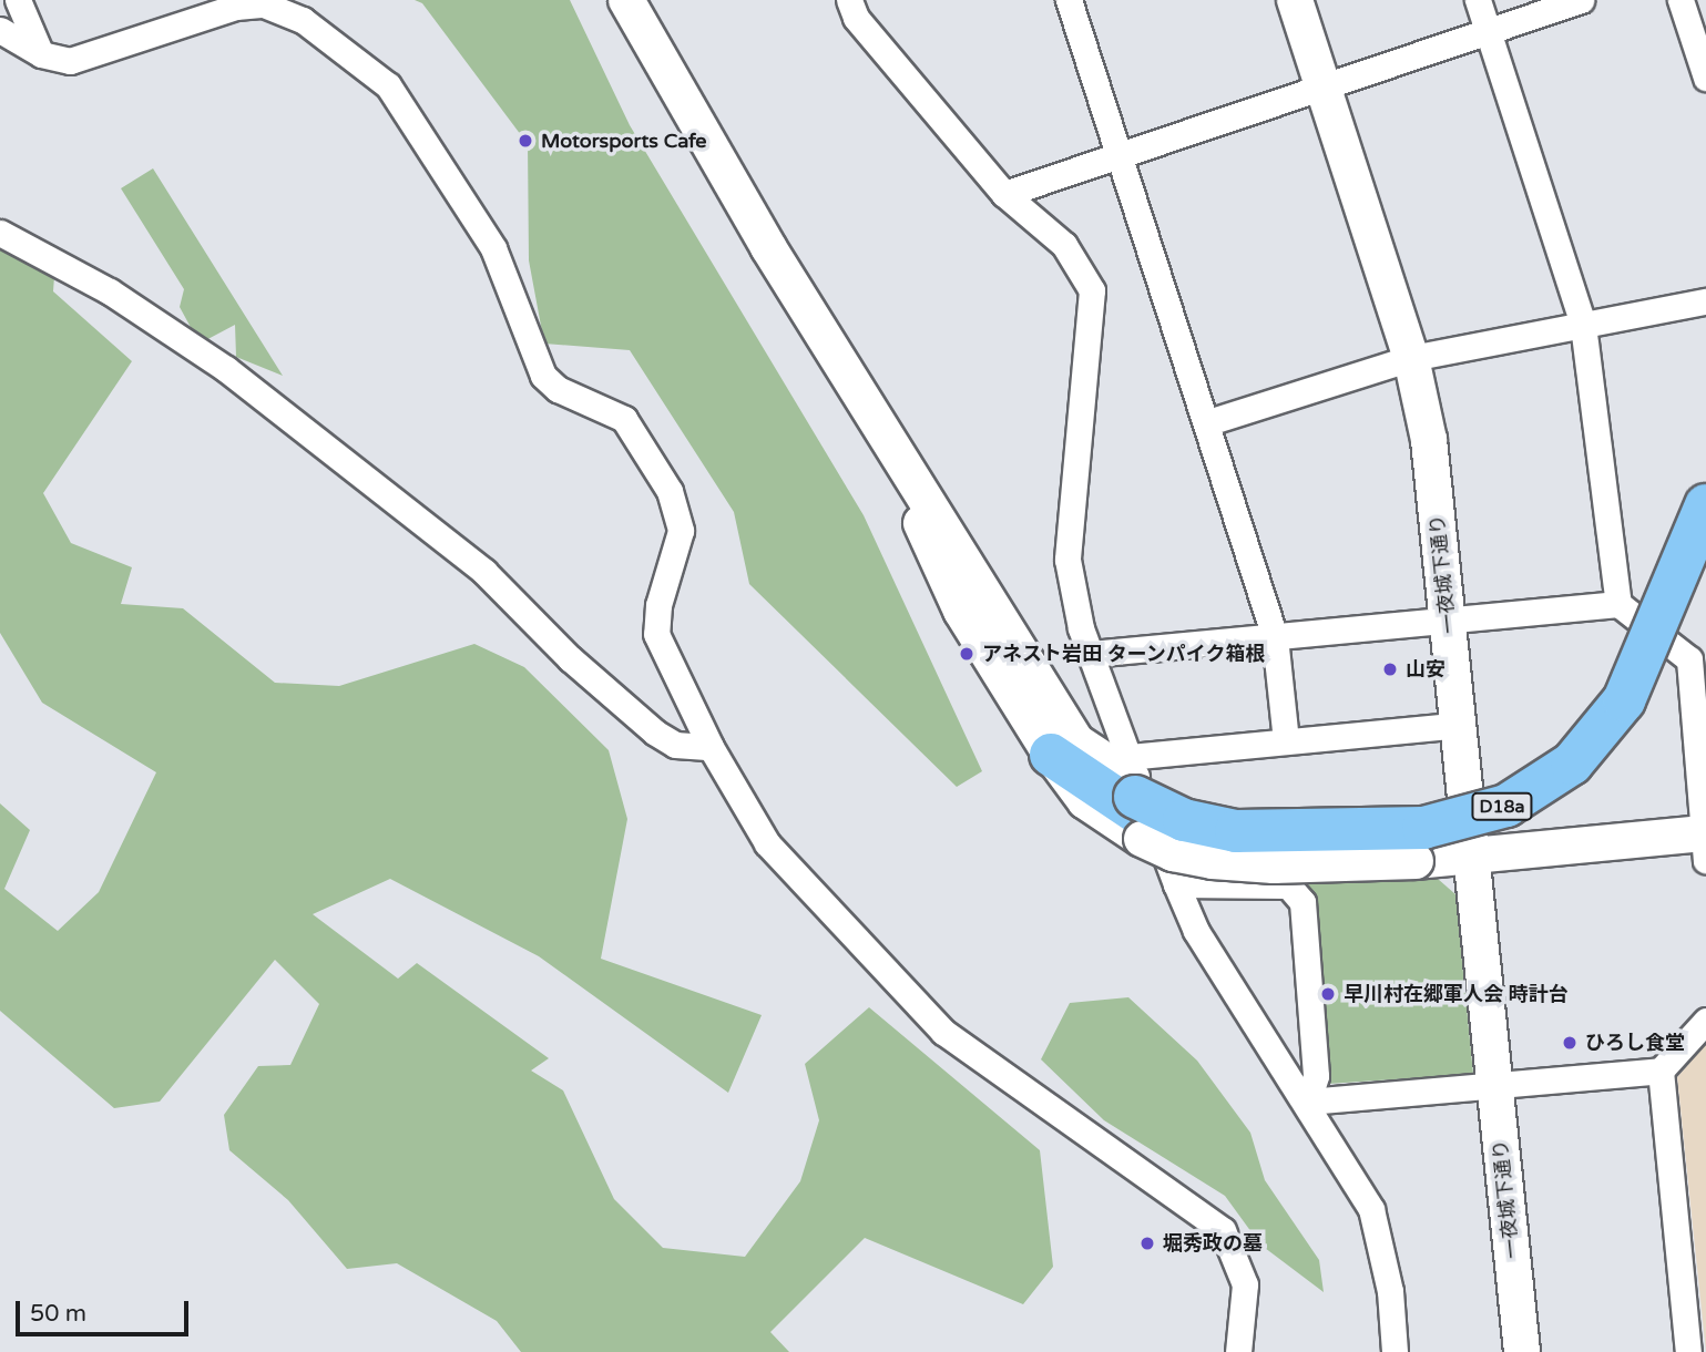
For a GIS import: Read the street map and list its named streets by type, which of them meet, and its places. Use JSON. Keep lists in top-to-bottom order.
{
  "streets": {
    "highway": ["D18a"],
    "street": ["一夜城下通り"]
  },
  "places": [
    "Motorsports Cafe",
    "アネスト岩田 ターンパイク箱根",
    "山安",
    "早川村在郷軍人会 時計台",
    "ひろし食堂",
    "堀秀政の墓"
  ],
  "scale_bar": "50 m"
}
